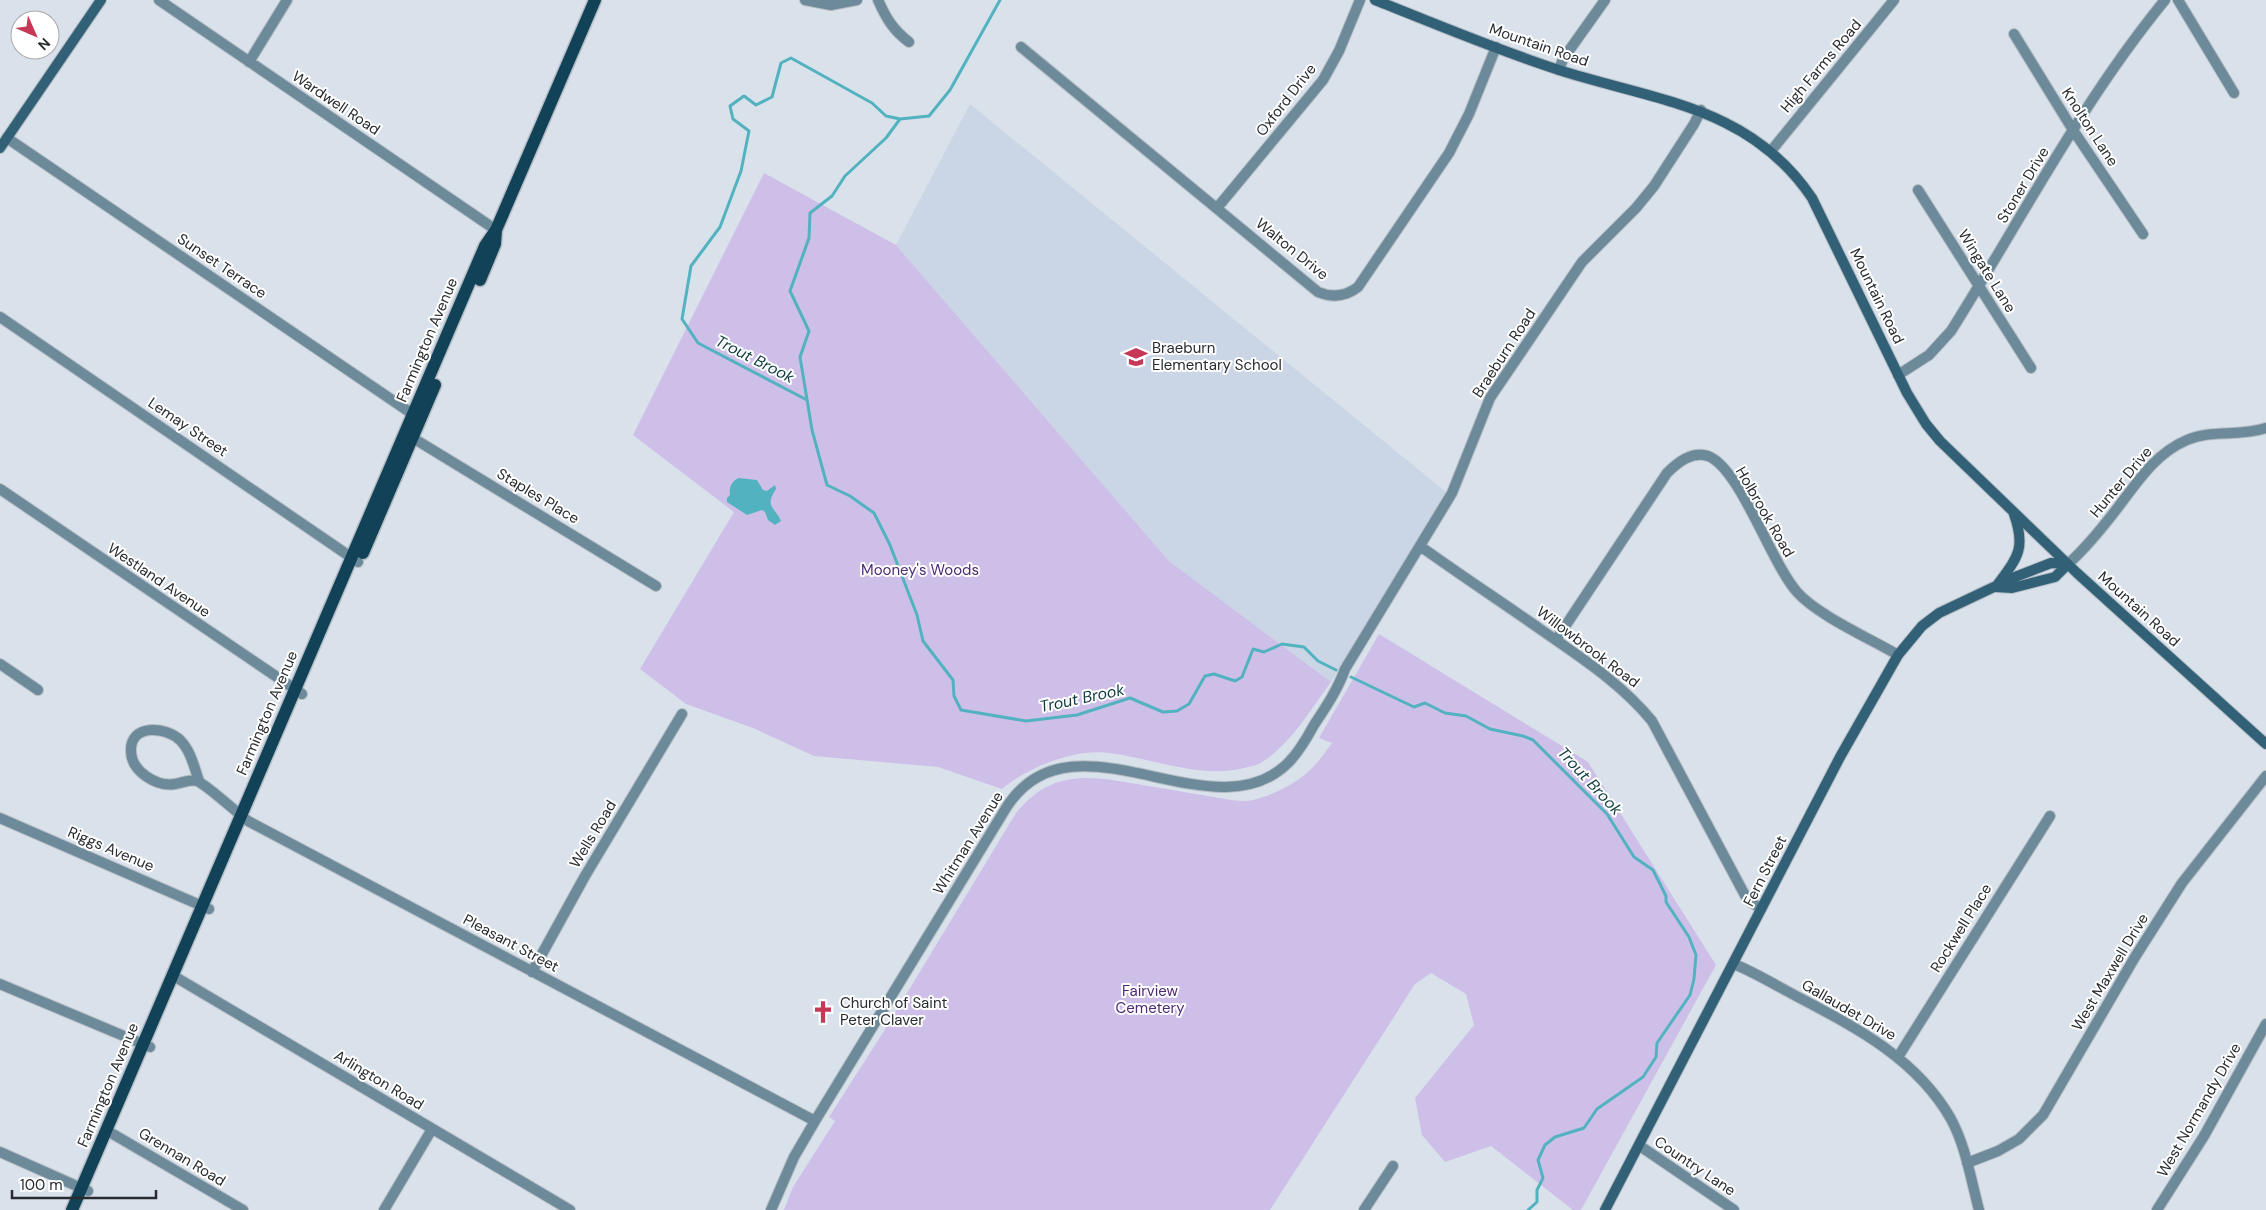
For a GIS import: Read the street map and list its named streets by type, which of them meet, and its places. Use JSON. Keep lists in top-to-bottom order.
{
  "streets": {
    "main road": ["Mountain Road", "Farmington Avenue", "Fern Street"],
    "street": [
      "High Farms Road",
      "Oxford Drive",
      "Wardwell Road",
      "Knolton Lane",
      "Stoner Drive",
      "Walton Drive",
      "Sunset Terrace",
      "Wingate Lane",
      "Braeburn Road",
      "Lemay Street",
      "Hunter Drive",
      "Staples Place",
      "Holbrook Road",
      "Westland Avenue",
      "Willowbrook Road",
      "Wells Road",
      "Whitman Avenue",
      "Riggs Avenue",
      "Rockwell Place",
      "Pleasant Street",
      "West Maxwell Drive",
      "Gallaudet Drive",
      "Arlington Road",
      "West Normandy Drive",
      "Grennan Road",
      "Country Lane"
    ]
  },
  "crossings": [
    ["Mountain Road", "High Farms Road"],
    ["Mountain Road", "Stoner Drive"],
    ["Mountain Road", "Walton Drive"],
    ["Mountain Road", "Braeburn Road"],
    ["Mountain Road", "Hunter Drive"],
    ["Mountain Road", "Fern Street"],
    ["Oxford Drive", "Walton Drive"],
    ["Wardwell Road", "Farmington Avenue"],
    ["Knolton Lane", "Stoner Drive"],
    ["Stoner Drive", "Wingate Lane"],
    ["Sunset Terrace", "Farmington Avenue"],
    ["Farmington Avenue", "Lemay Street"],
    ["Farmington Avenue", "Staples Place"],
    ["Farmington Avenue", "Westland Avenue"],
    ["Farmington Avenue", "Riggs Avenue"],
    ["Farmington Avenue", "Pleasant Street"],
    ["Farmington Avenue", "Arlington Road"],
    ["Farmington Avenue", "Grennan Road"],
    ["Braeburn Road", "Willowbrook Road"],
    ["Braeburn Road", "Whitman Avenue"],
    ["Hunter Drive", "Fern Street"],
    ["Holbrook Road", "Willowbrook Road"],
    ["Holbrook Road", "Fern Street"],
    ["Willowbrook Road", "Fern Street"],
    ["Wells Road", "Pleasant Street"],
    ["Whitman Avenue", "Pleasant Street"],
    ["Fern Street", "Gallaudet Drive"],
    ["Fern Street", "Country Lane"],
    ["Rockwell Place", "Gallaudet Drive"],
    ["West Maxwell Drive", "Gallaudet Drive"]
  ],
  "water": ["Trout Brook"],
  "parks": ["Mooney's Woods", "Fairview Cemetery"],
  "places": {
    "school or university": ["Braeburn Elementary School"],
    "church": ["Church of Saint Peter Claver"]
  },
  "scale_bar": "100 m",
  "north": "bottom right"
}
